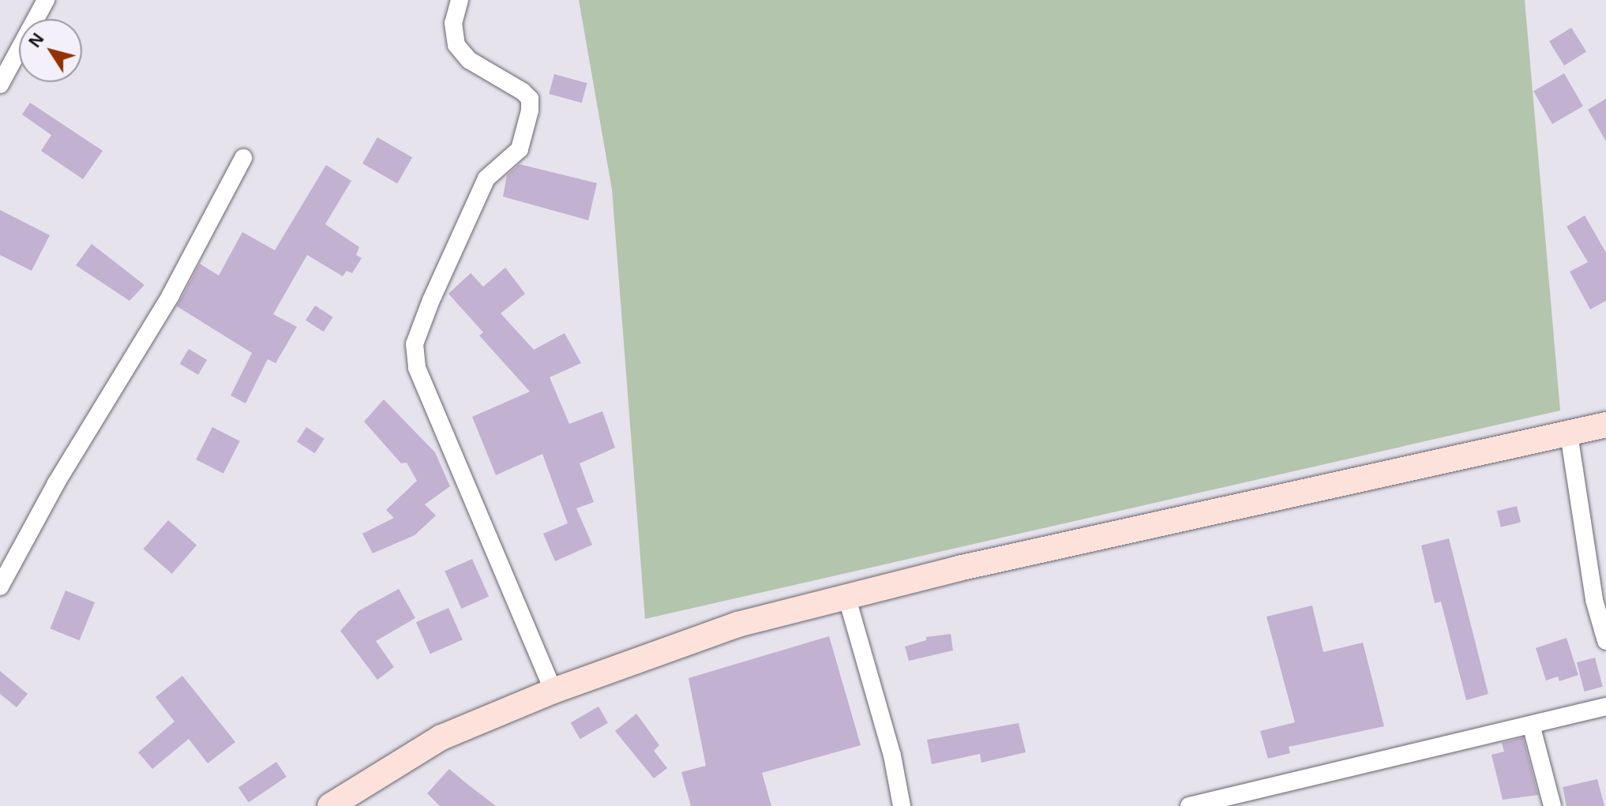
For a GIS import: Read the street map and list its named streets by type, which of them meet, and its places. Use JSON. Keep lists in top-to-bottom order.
{
  "north": "top left"
}
